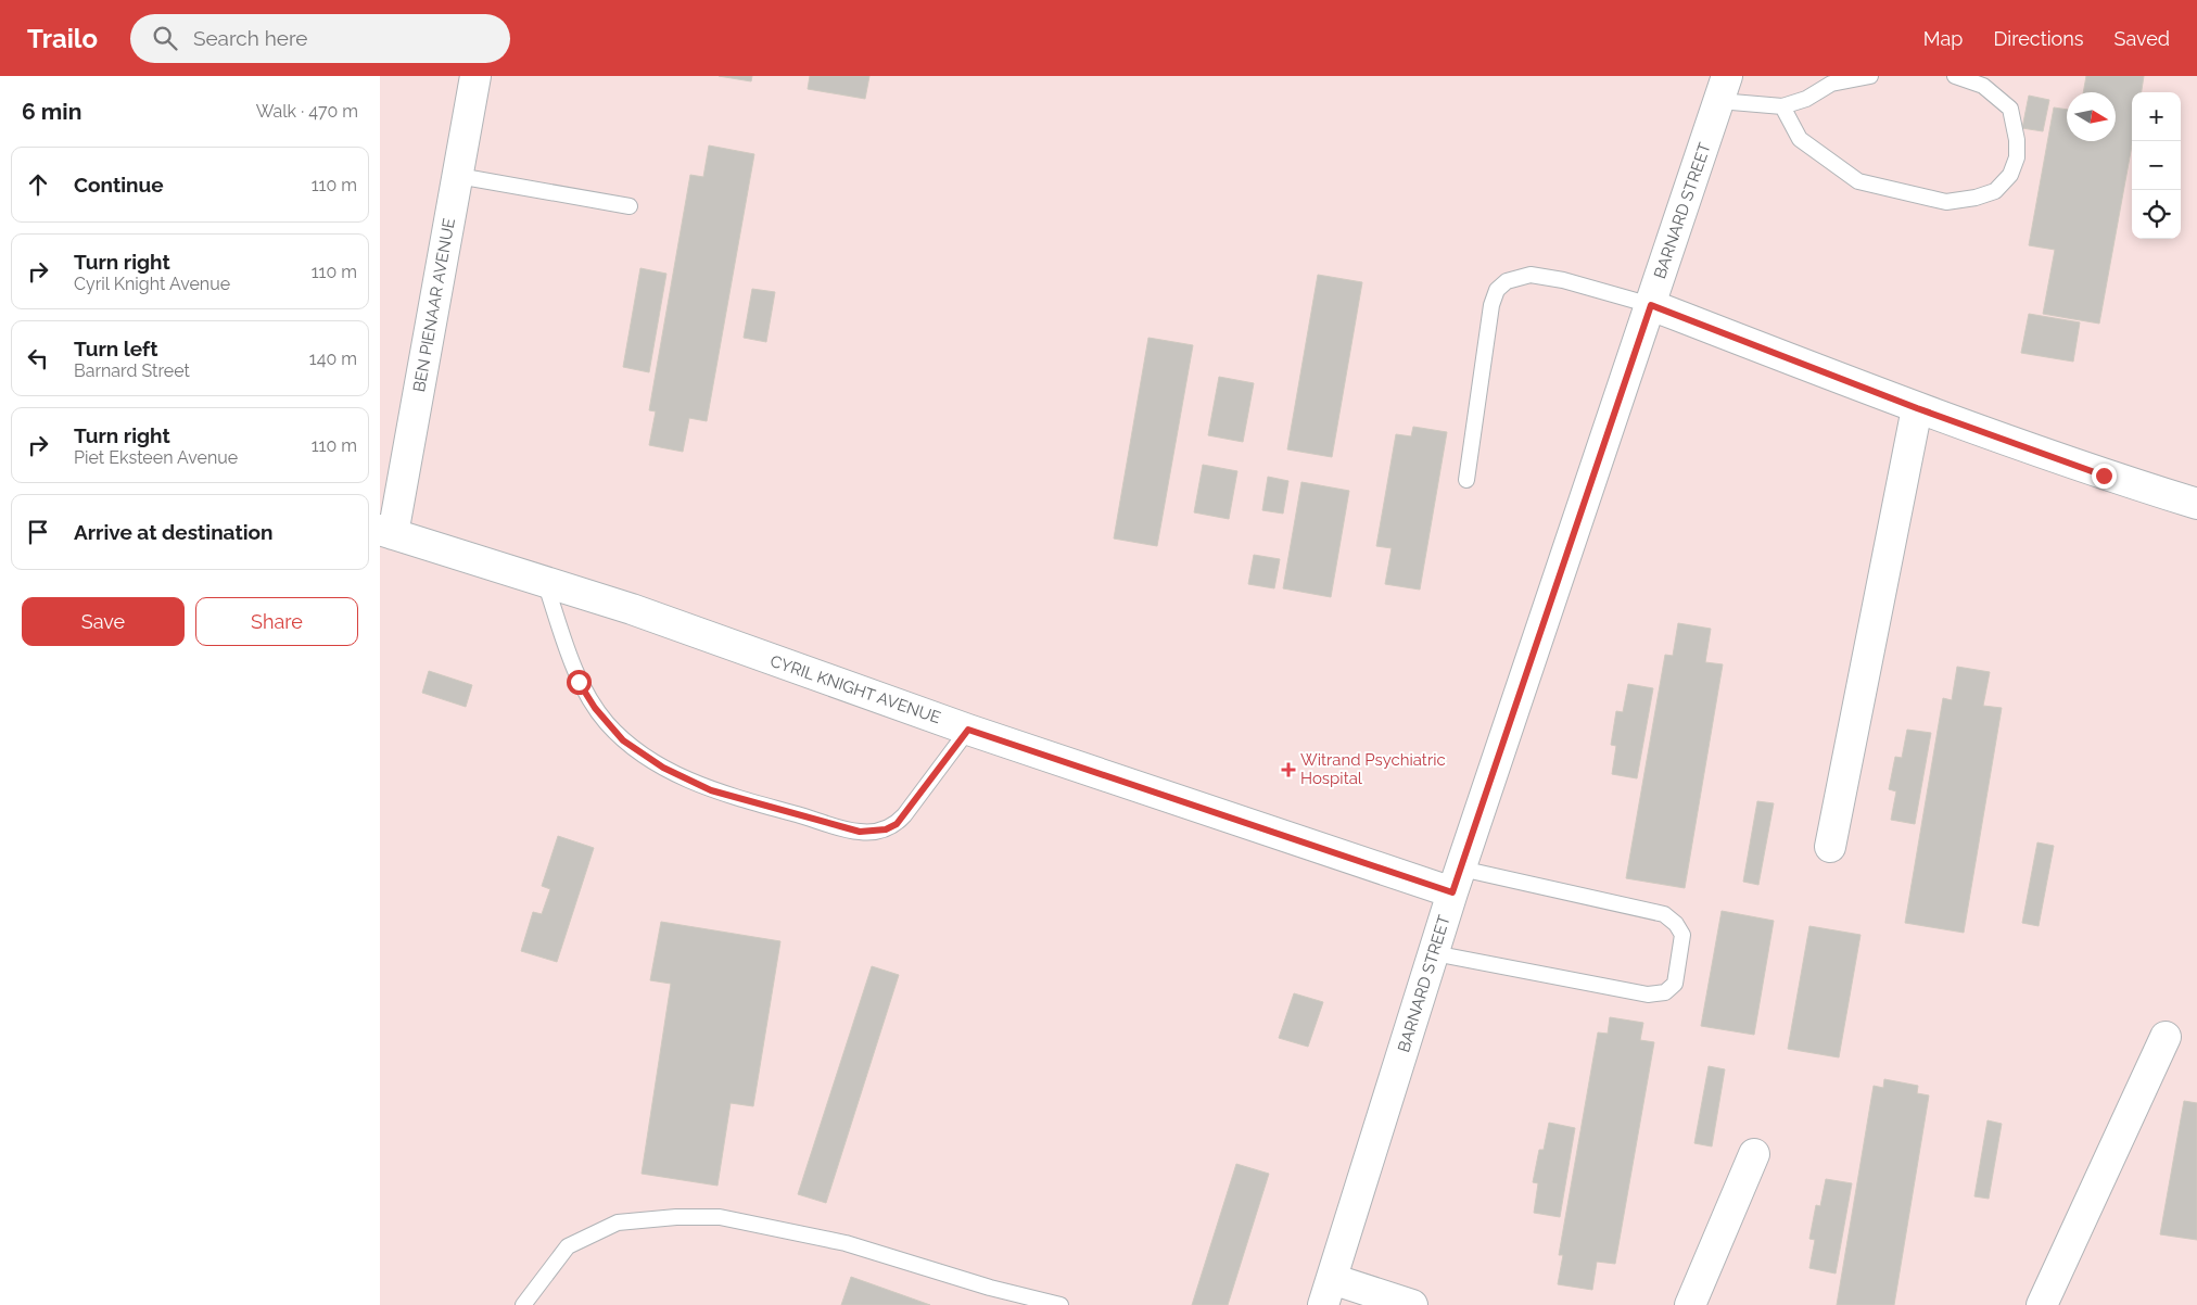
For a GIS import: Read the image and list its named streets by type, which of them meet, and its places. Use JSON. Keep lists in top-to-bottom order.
{
  "streets": {
    "street": ["BARNARD STREET", "BEN PIENAAR AVENUE", "CYRIL KNIGHT AVENUE"]
  },
  "crossings": [
    ["BARNARD STREET", "CYRIL KNIGHT AVENUE"],
    ["BEN PIENAAR AVENUE", "CYRIL KNIGHT AVENUE"]
  ],
  "places": {
    "health": ["Witrand Psychiatric Hospital"]
  },
  "north": "right",
  "page": {
    "header": "Trailo",
    "search": "Search here",
    "nav": ["Map", "Directions", "Saved"],
    "heading": ["6 min", "Walk · 470 m"],
    "map_buttons": ["+", "−"],
    "list": [
      ["Continue", "110 m"],
      ["Turn right", "Cyril Knight Avenue", "110 m"],
      ["Turn left", "Barnard Street", "140 m"],
      ["Turn right", "Piet Eksteen Avenue", "110 m"],
      "Arrive at destination"
    ],
    "buttons": ["Save", "Share"]
  }
}
